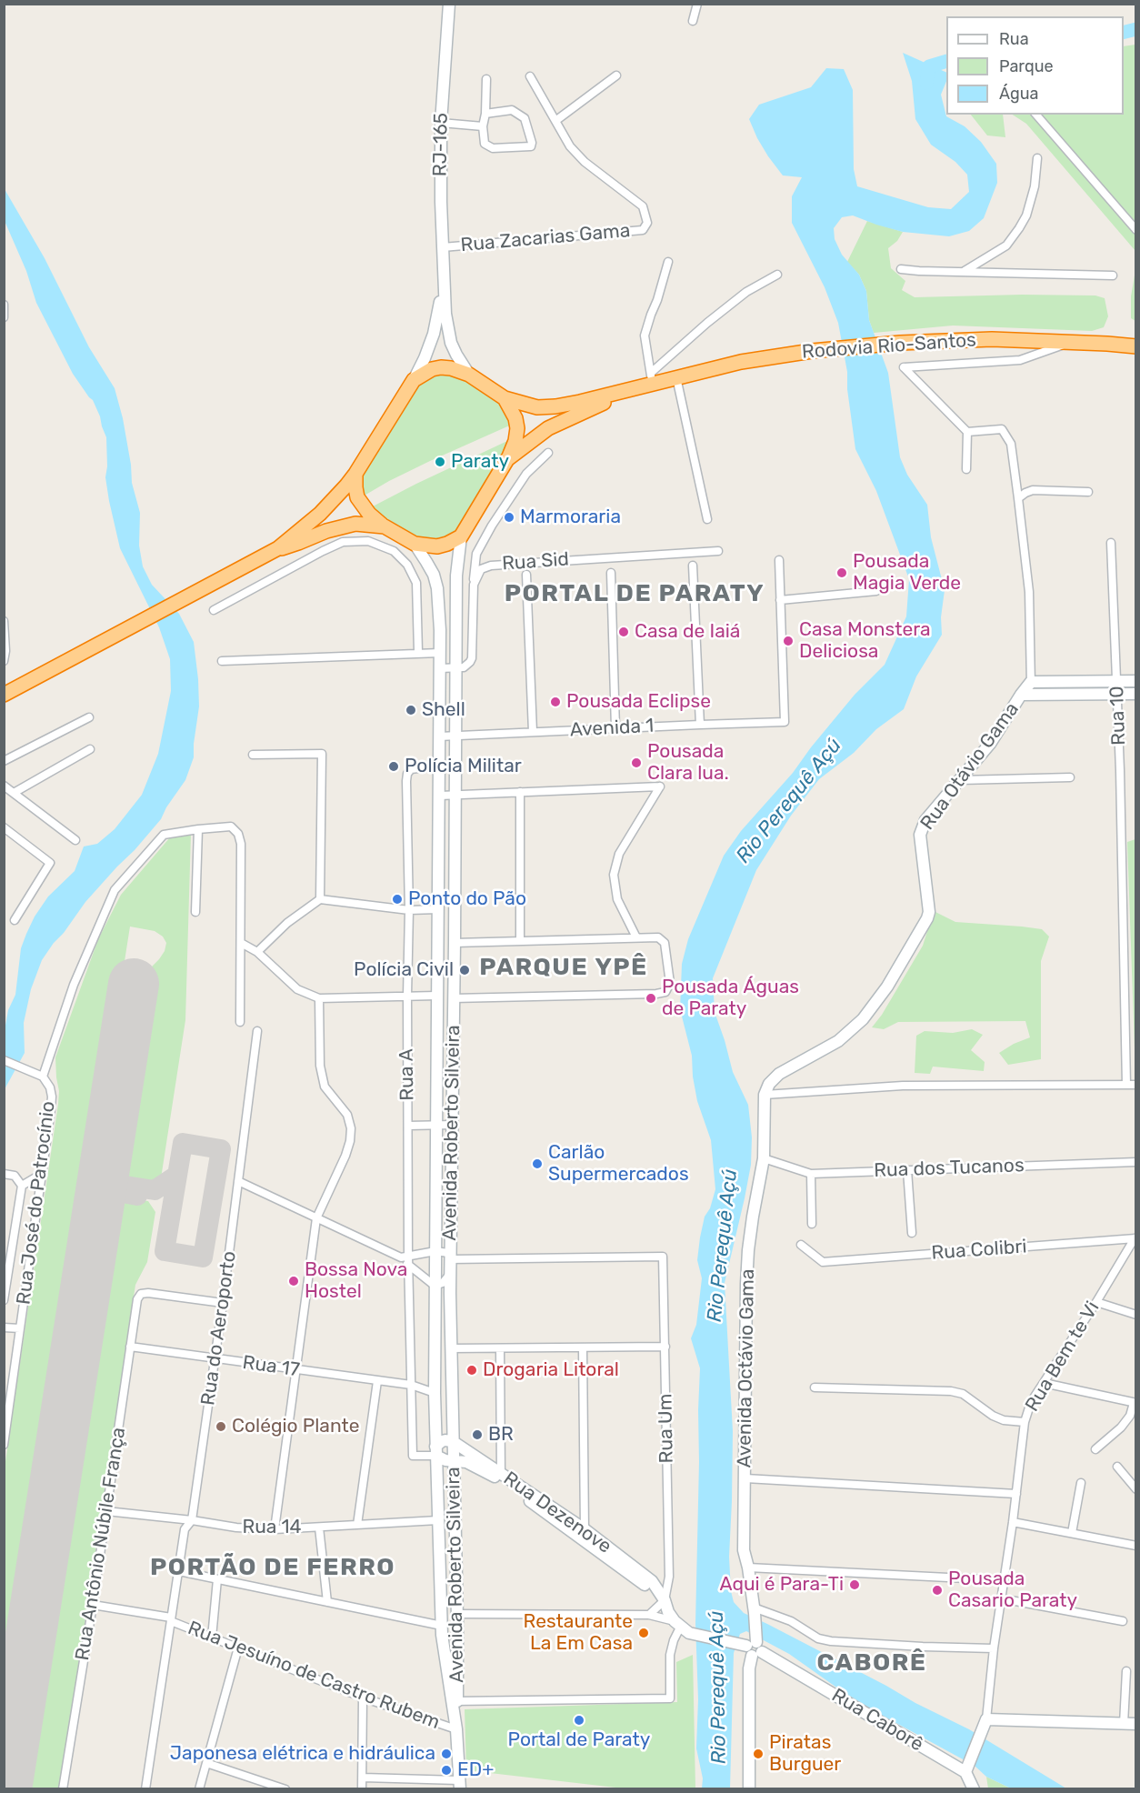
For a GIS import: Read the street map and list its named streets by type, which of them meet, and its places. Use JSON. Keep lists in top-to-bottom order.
{
  "streets": {
    "highway": ["Rodovia Rio-Santos"],
    "street": [
      "RJ-165",
      "Rua Zacarias Gama",
      "Rua Sid",
      "Rua 10",
      "Avenida 1",
      "Rua Otávio Gama",
      "Rua A",
      "Avenida Roberto Silveira",
      "Rua dos Tucanos",
      "Rua José do Patrocínio",
      "Rua Colibri",
      "Rua do Aeroporto",
      "Rua Bem te Vi",
      "Rua 17",
      "Avenida Octávio Gama",
      "Rua Um",
      "Rua Dezenove",
      "Rua 14",
      "Rua Antônio Núbile França",
      "Rua Jesuíno de Castro Rubem",
      "Rua Caborê"
    ]
  },
  "crossings": [
    ["RJ-165", "Rua Zacarias Gama"],
    ["RJ-165", "Avenida Roberto Silveira"],
    ["Avenida 1", "Avenida Roberto Silveira"],
    ["Rua Otávio Gama", "Avenida Octávio Gama"],
    ["Rua A", "Avenida Roberto Silveira"],
    ["Rua A", "Rua 17"],
    ["Rua A", "Rua Dezenove"],
    ["Avenida Roberto Silveira", "Rua Um"],
    ["Avenida Roberto Silveira", "Rua Dezenove"],
    ["Avenida Roberto Silveira", "Rua 14"],
    ["Avenida Roberto Silveira", "Rua Jesuíno de Castro Rubem"],
    ["Rua dos Tucanos", "Avenida Octávio Gama"],
    ["Rua Colibri", "Rua Bem te Vi"],
    ["Rua do Aeroporto", "Rua 17"],
    ["Rua do Aeroporto", "Rua 14"],
    ["Rua do Aeroporto", "Rua Antônio Núbile França"],
    ["Rua do Aeroporto", "Rua Jesuíno de Castro Rubem"],
    ["Rua 17", "Rua Antônio Núbile França"],
    ["Avenida Octávio Gama", "Rua Caborê"],
    ["Rua Um", "Rua Dezenove"],
    ["Rua 14", "Rua Antônio Núbile França"],
    ["Rua Antônio Núbile França", "Rua Jesuíno de Castro Rubem"]
  ],
  "districts": [
    "PORTAL DE PARATY",
    "PARQUE YPÊ",
    "PORTÃO DE FERRO",
    "CABORÊ"
  ],
  "water": ["Rio Perequê Açú"],
  "places": [
    "Paraty",
    "Marmoraria",
    "Pousada Magia Verde",
    "Casa de Iaiá",
    "Casa Monstera Deliciosa",
    "Pousada Eclipse",
    "Shell",
    "Pousada Clara lua.",
    "Polícia Militar",
    "Ponto do Pão",
    "Polícia Civil",
    "Pousada Águas de Paraty",
    "Carlão Supermercados",
    "Bossa Nova Hostel",
    "Drogaria Litoral",
    "Colégio Plante",
    "BR",
    "Aqui é Para-Ti",
    "Pousada Casario Paraty",
    "Restaurante La Em Casa",
    "Portal de Paraty",
    "Japonesa elétrica e hidráulica",
    "Piratas Burguer",
    "ED+"
  ],
  "legend": ["Rua", "Parque", "Água"]
}
